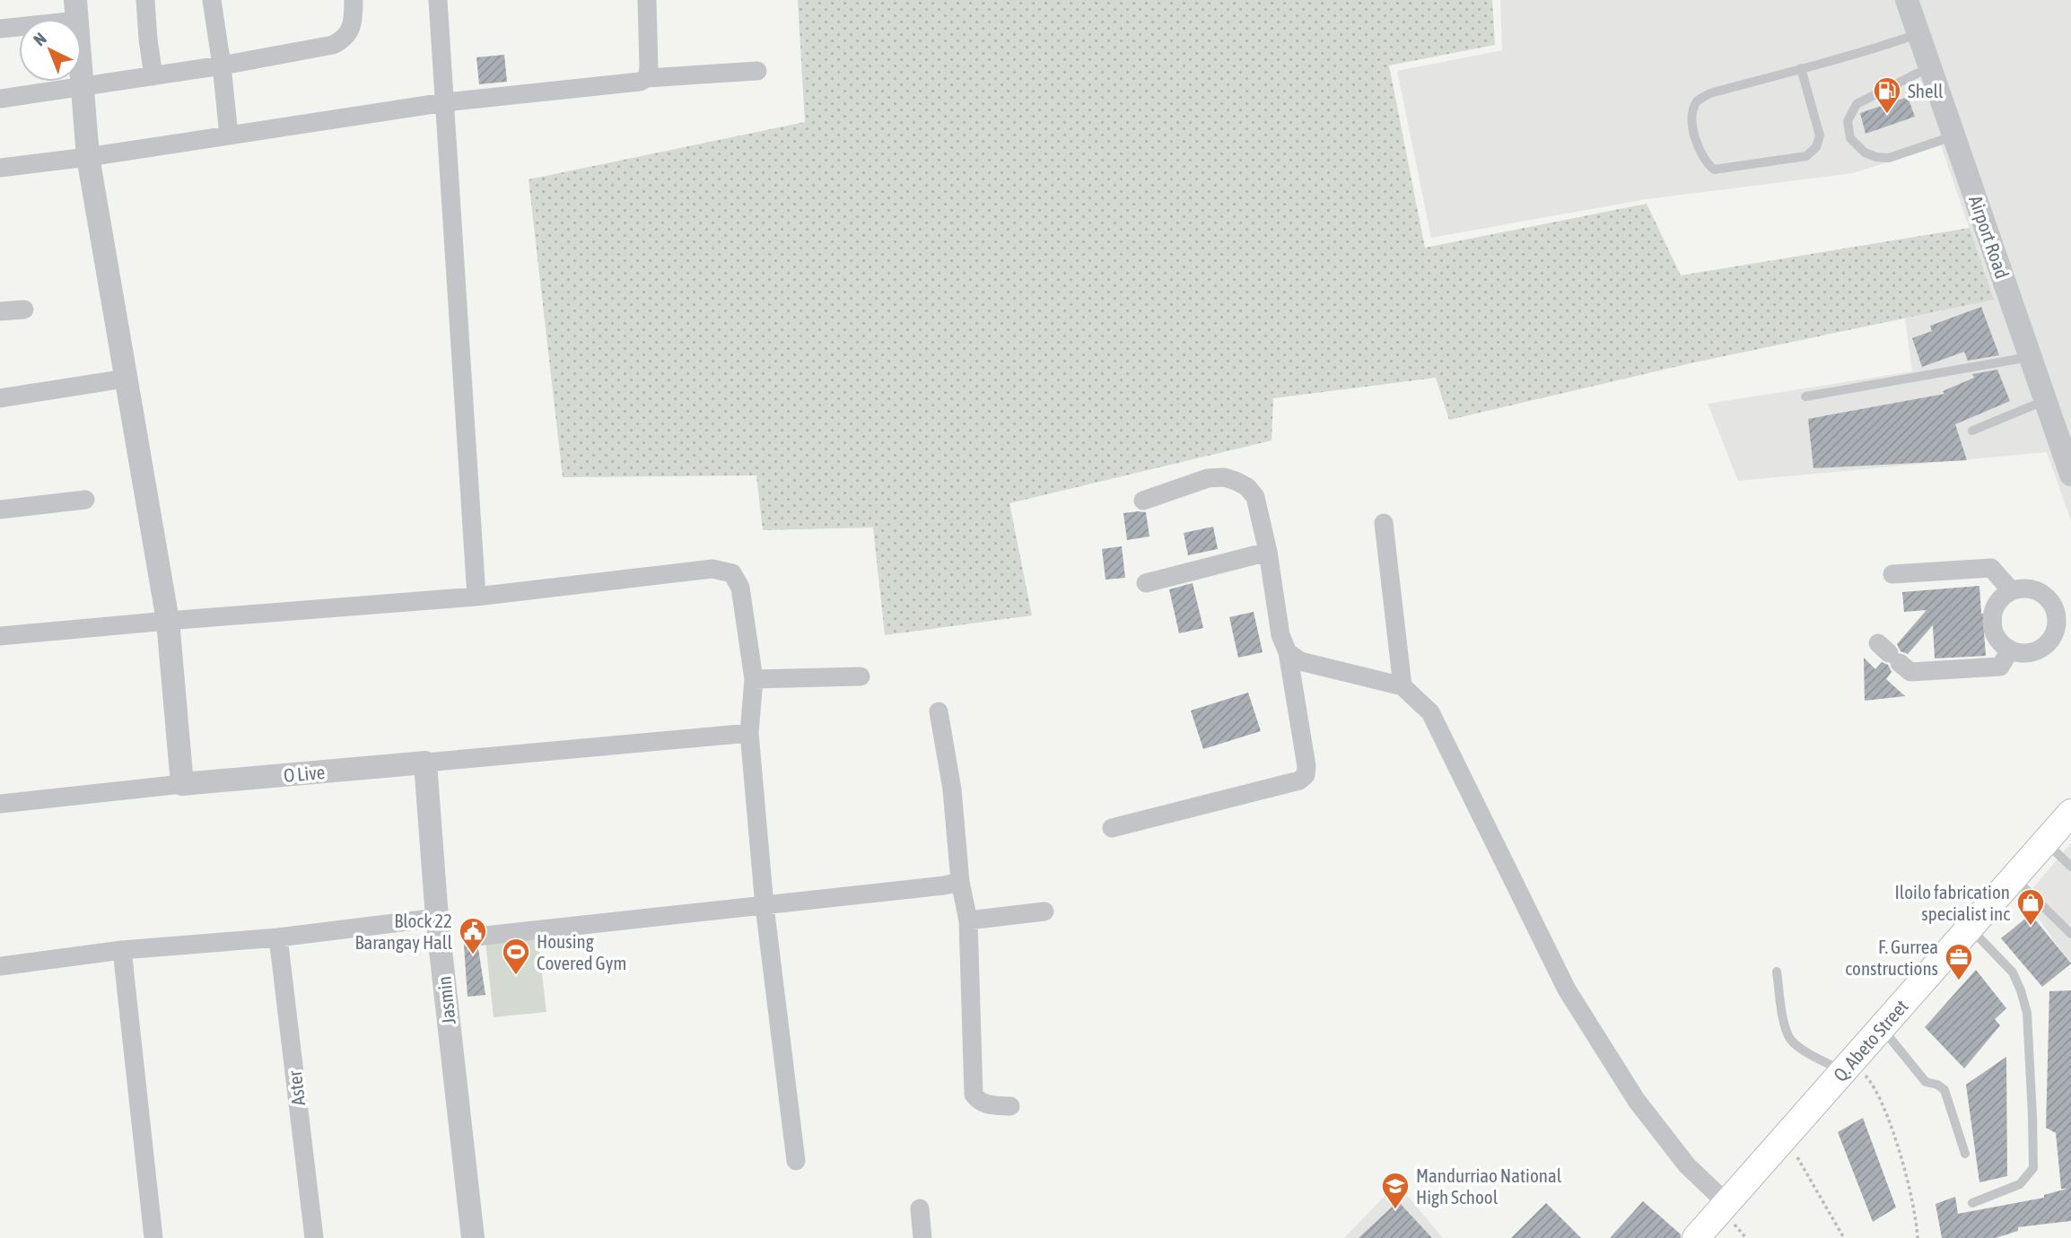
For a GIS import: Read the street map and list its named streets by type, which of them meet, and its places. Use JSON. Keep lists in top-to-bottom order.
{
  "streets": {
    "main road": ["Q. Abeto Street"],
    "street": [
      "Airport Road",
      "O Live",
      "Jasmin",
      "Aster"
    ]
  },
  "crossings": [
    ["O Live", "Jasmin"]
  ],
  "places": {
    "fuel station": ["Shell"],
    "shop": ["Iloilo fabrication specialist inc"],
    "public building": ["Block 22 Barangay Hall"],
    "sports": ["Housing Covered Gym"],
    "office": ["F. Gurrea constructions"],
    "school or university": ["Mandurriao National High School"]
  },
  "north": "top left"
}
